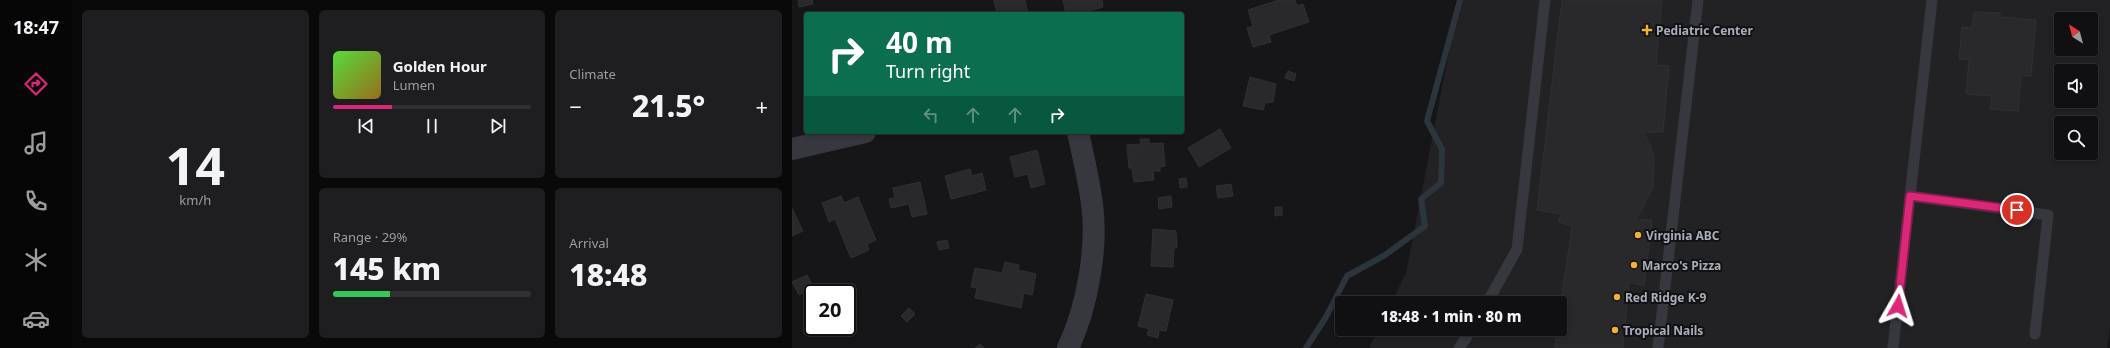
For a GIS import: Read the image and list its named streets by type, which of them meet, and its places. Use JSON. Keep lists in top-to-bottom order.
{
  "places": {
    "health": ["Pediatric Center"],
    "other": [
      "Virginia ABC",
      "Marco's Pizza",
      "Red Ridge K-9",
      "Tropical Nails"
    ]
  },
  "north": "top left",
  "page": {
    "tabs": "18:47",
    "tile": [
      ["14", "km/h"],
      "Climate",
      ["Range · 29%", "145 km"],
      ["Arrival", "18:48"]
    ],
    "turn": ["40 m", "Turn right"],
    "song": ["Golden Hour", "Lumen"],
    "heat": ["−", "21.5°", "+"],
    "limit": "20",
    "trip": "18:48 · 1 min · 80 m"
  }
}
